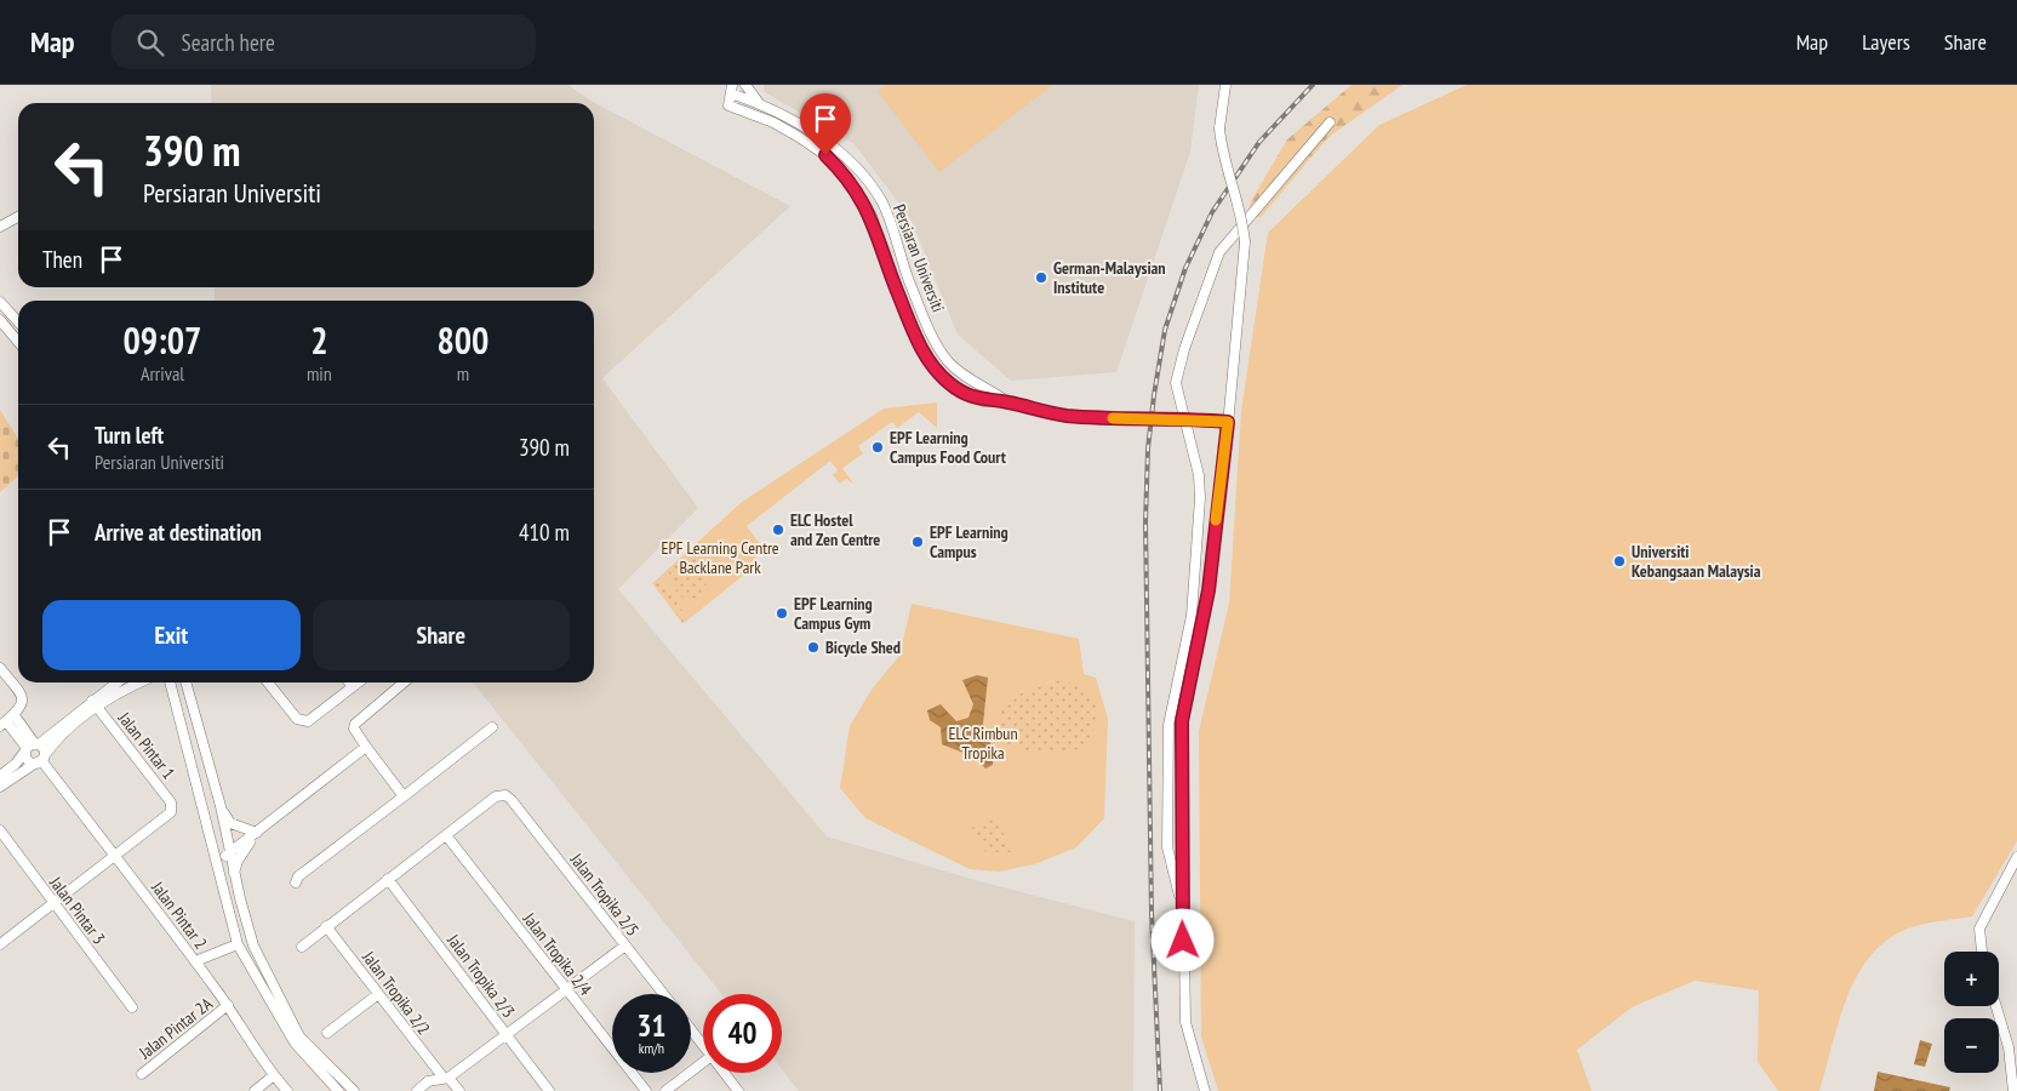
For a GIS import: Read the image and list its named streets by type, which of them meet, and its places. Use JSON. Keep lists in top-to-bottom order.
{
  "streets": {
    "street": [
      "Persiaran Universiti",
      "Jalan Pintar 1",
      "Jalan Tropika 2/5",
      "Jalan Pintar 3",
      "Jalan Pintar 2",
      "Jalan Tropika 2/4",
      "Jalan Tropika 2/3",
      "Jalan Tropika 2/2",
      "Jalan Pintar 2A"
    ]
  },
  "crossings": [
    ["Jalan Pintar 1", "Jalan Pintar 2"],
    ["Jalan Tropika 2/5", "Jalan Tropika 2/4"],
    ["Jalan Pintar 2", "Jalan Pintar 2A"]
  ],
  "parks": ["EPF Learning Centre Backlane Park", "ELC Rimbun Tropika"],
  "places": [
    "German-Malaysian Institute",
    "EPF Learning Campus Food Court",
    "ELC Hostel and Zen Centre",
    "EPF Learning Campus",
    "Universiti Kebangsaan Malaysia",
    "EPF Learning Campus Gym",
    "Bicycle Shed"
  ],
  "page": {
    "header": "Map",
    "search": "Search here",
    "nav": ["Map", "Layers", "Share"],
    "turn": ["390 m", "Persiaran Universiti"],
    "then": "Then",
    "eta": [
      "09:07",
      "Arrival",
      "2",
      "min",
      "800",
      "m"
    ],
    "list": [
      {
        "name": "Turn left",
        "note": "Persiaran Universiti",
        "value": "390 m"
      },
      {
        "name": "Arrive at destination",
        "value": "410 m"
      }
    ],
    "buttons": ["Exit", "Share"],
    "map_buttons": ["+", "−"],
    "speed": "31 km/h",
    "limit": "40"
  }
}
